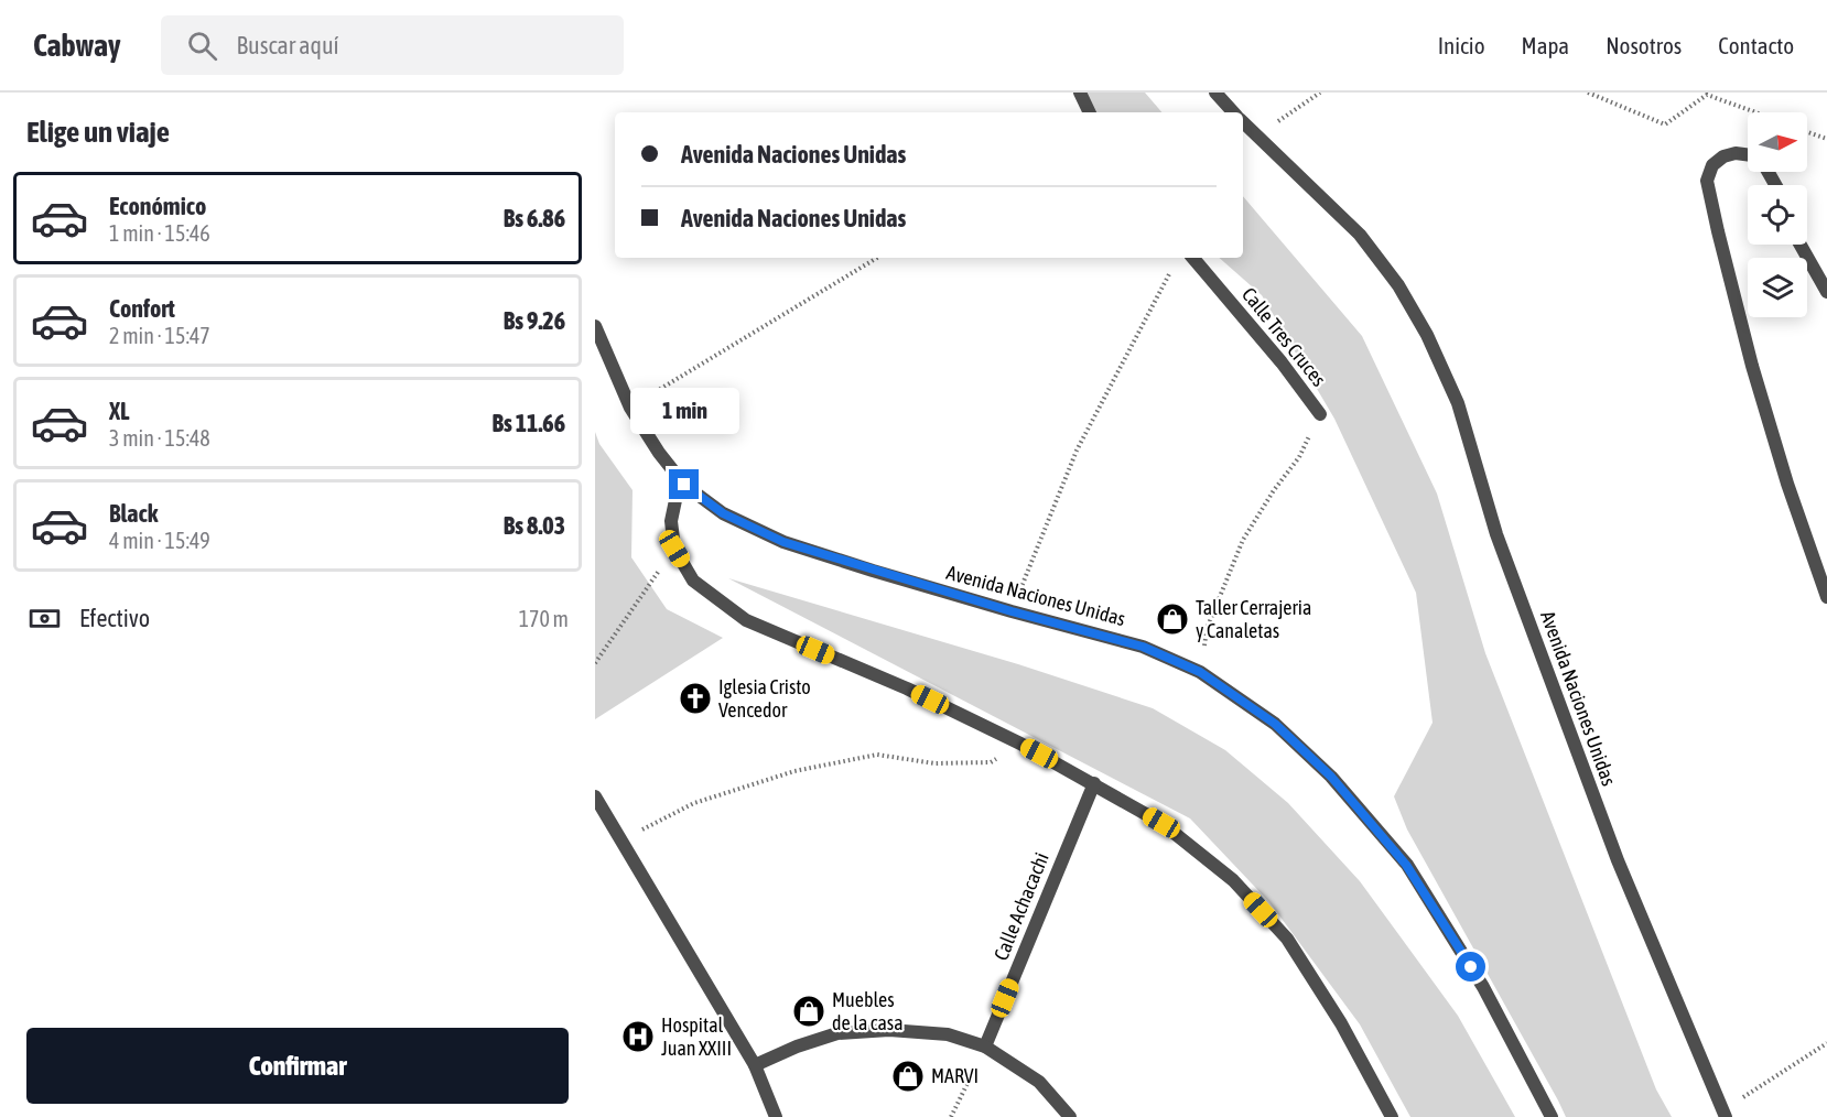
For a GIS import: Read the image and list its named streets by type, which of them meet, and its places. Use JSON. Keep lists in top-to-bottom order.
{
  "streets": {
    "street": ["Calle Tres Cruces", "Avenida Naciones Unidas", "Calle Achacachi"]
  },
  "places": {
    "shop": ["Taller Cerrajeria y Canaletas", "Muebles de la casa", "MARVI"],
    "church": ["Iglesia Cristo Vencedor"],
    "hospital": ["Hospital Juan XXIII"]
  },
  "north": "right",
  "page": {
    "header": "Cabway",
    "search": "Buscar aquí",
    "nav": [
      "Inicio",
      "Mapa",
      "Nosotros",
      "Contacto"
    ],
    "heading": "Elige un viaje",
    "banner": ["Avenida Naciones Unidas", "Avenida Naciones Unidas"],
    "list": [
      {
        "name": "Económico",
        "note": "1 min · 15:46",
        "value": "Bs 6.86"
      },
      {
        "name": "Confort",
        "note": "2 min · 15:47",
        "value": "Bs 9.26"
      },
      {
        "name": "XL",
        "note": "3 min · 15:48",
        "value": "Bs 11.66"
      },
      {
        "name": "Black",
        "note": "4 min · 15:49",
        "value": "Bs 8.03"
      }
    ],
    "bubble": "1 min",
    "pay": ["Efectivo", "170 m"],
    "buttons": "Confirmar"
  }
}
